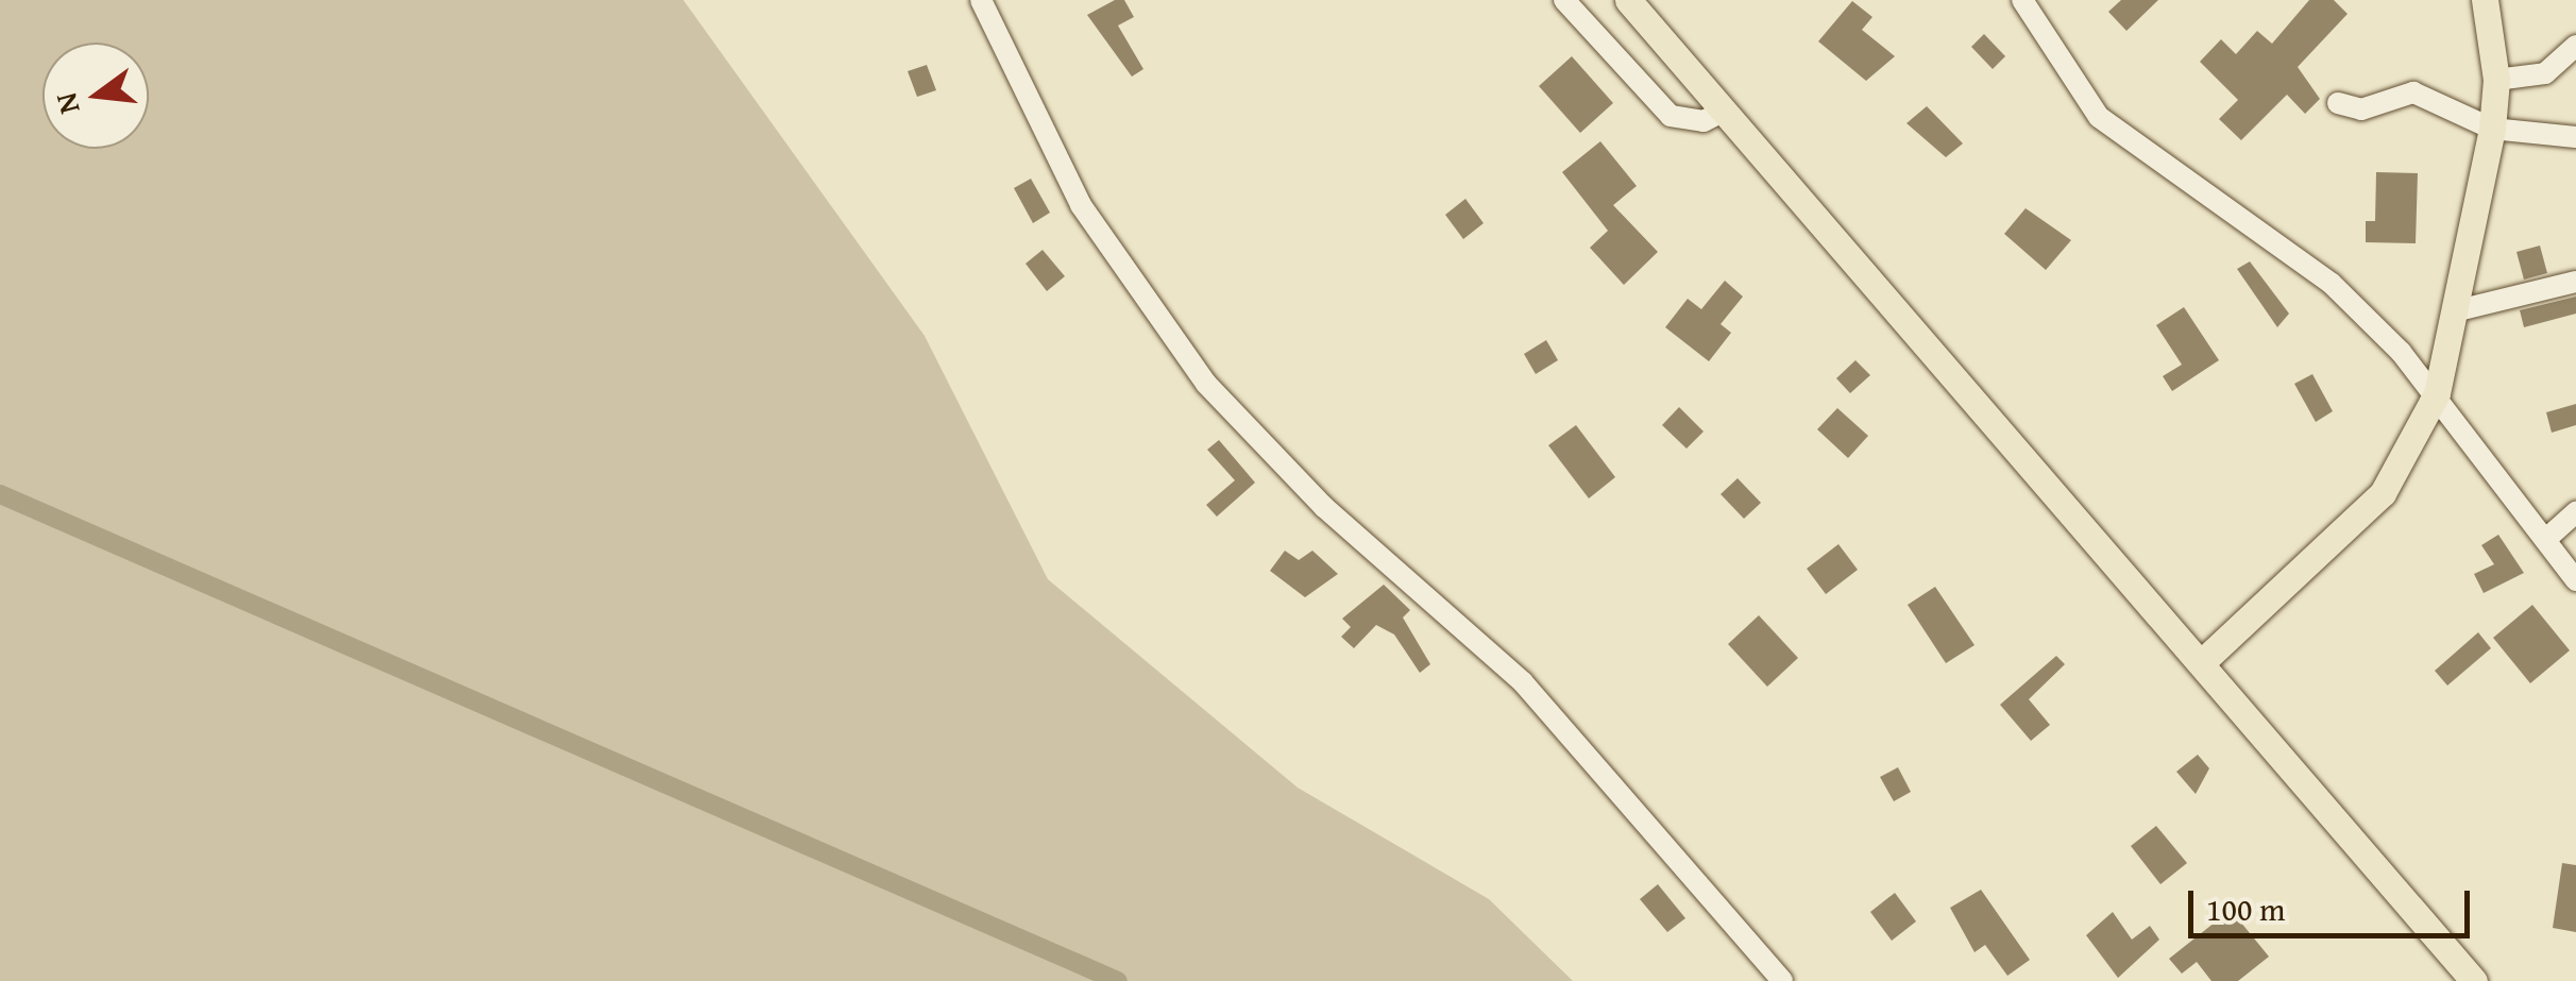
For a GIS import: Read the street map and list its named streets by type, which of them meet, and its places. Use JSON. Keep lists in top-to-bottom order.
{
  "scale_bar": "100 m",
  "north": "left"
}
